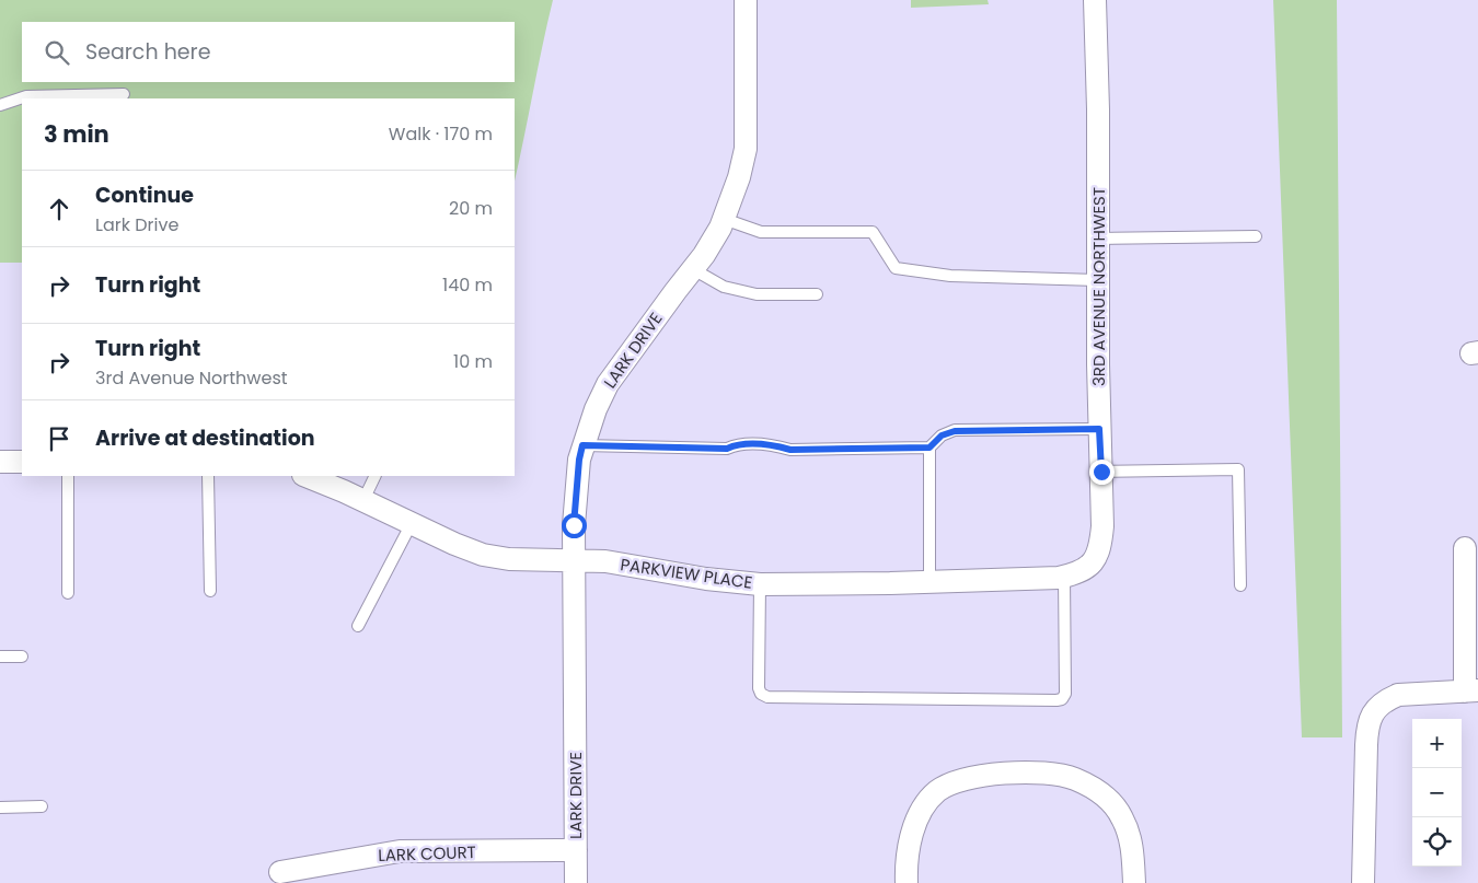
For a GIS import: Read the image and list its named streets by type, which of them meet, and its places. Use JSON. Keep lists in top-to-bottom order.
{
  "streets": {
    "street": [
      "3RD AVENUE NORTHWEST",
      "LARK DRIVE",
      "PARKVIEW PLACE",
      "LARK COURT"
    ]
  },
  "crossings": [
    ["3RD AVENUE NORTHWEST", "PARKVIEW PLACE"],
    ["LARK DRIVE", "PARKVIEW PLACE"],
    ["LARK DRIVE", "LARK COURT"]
  ],
  "page": {
    "search": "Search here",
    "heading": ["3 min", "Walk · 170 m"],
    "list": [
      ["Continue", "Lark Drive", "20 m"],
      ["Turn right", "140 m"],
      ["Turn right", "3rd Avenue Northwest", "10 m"],
      "Arrive at destination"
    ],
    "map_buttons": ["+", "−"]
  }
}
